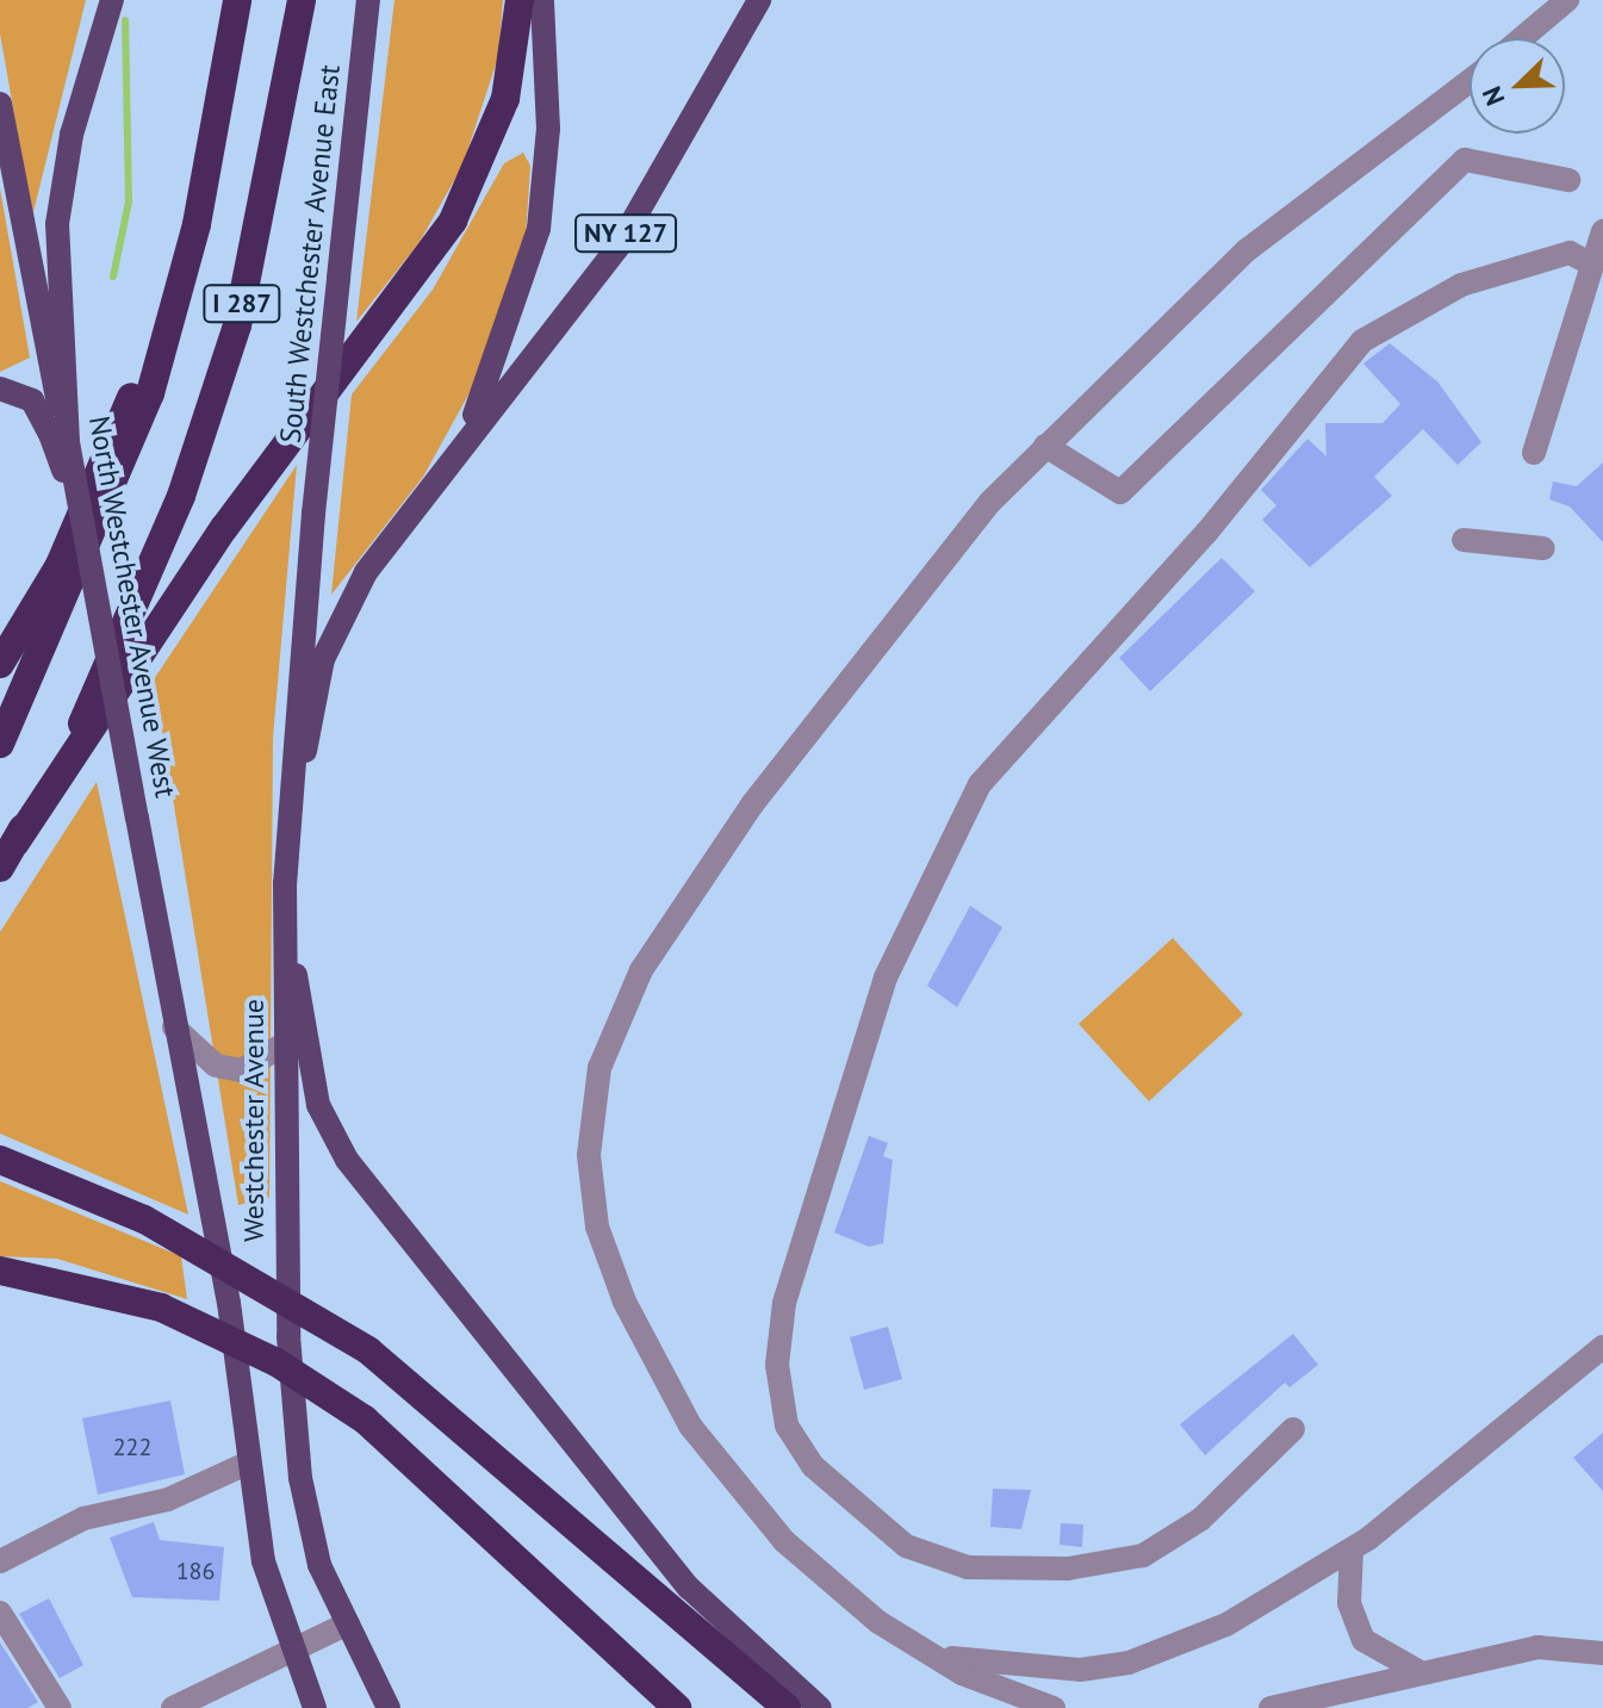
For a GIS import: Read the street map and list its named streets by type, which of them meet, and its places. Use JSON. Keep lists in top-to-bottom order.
{
  "streets": {
    "highway": ["I 287"],
    "main road": [
      "NY 127",
      "South Westchester Avenue East",
      "North Westchester Avenue West",
      "Westchester Avenue"
    ]
  },
  "crossings": [
    ["NY 127", "Westchester Avenue"],
    ["South Westchester Avenue East", "Westchester Avenue"],
    ["North Westchester Avenue West", "Westchester Avenue"]
  ],
  "house_numbers": ["222", "186"],
  "north": "bottom left"
}
